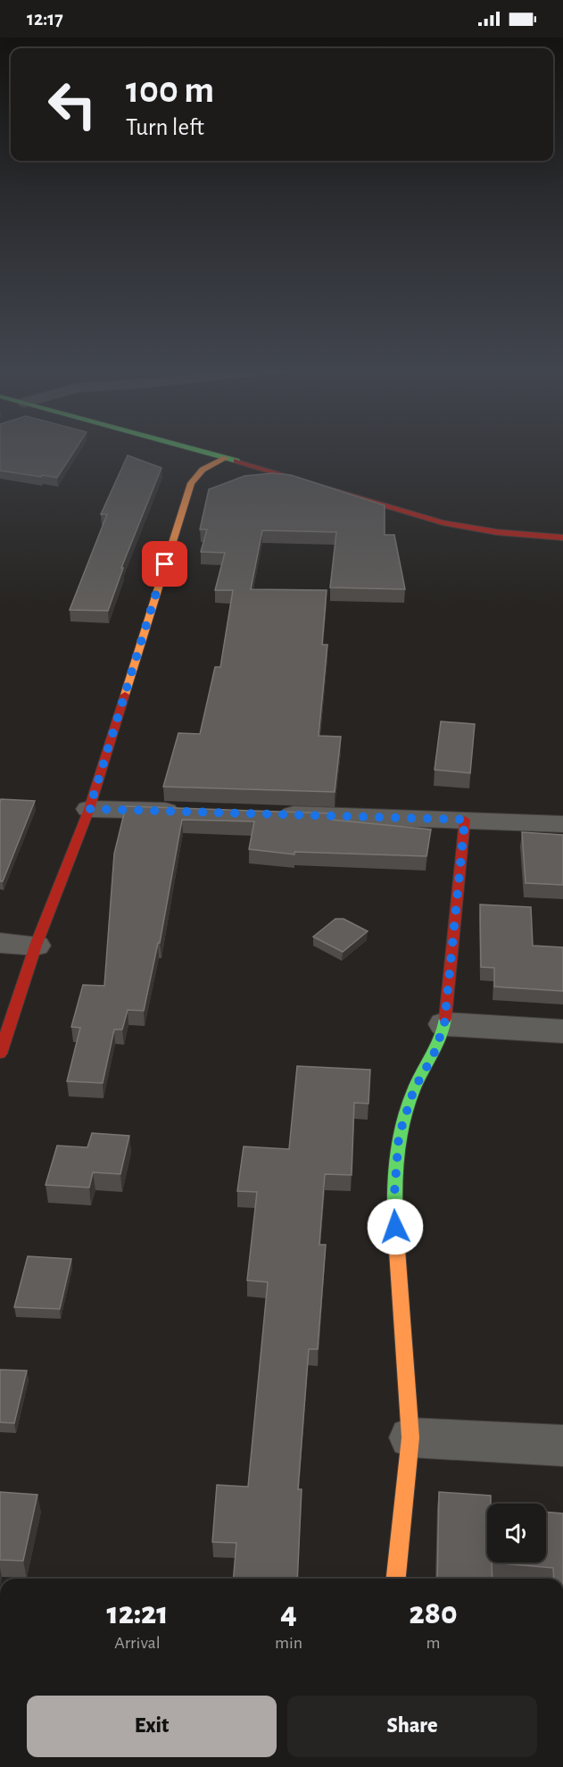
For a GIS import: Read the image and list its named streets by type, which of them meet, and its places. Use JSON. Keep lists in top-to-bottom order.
{
  "page": {
    "status": "12:17",
    "turn": ["100 m", "Turn left"],
    "eta": [
      "12:21",
      "Arrival",
      "4",
      "min",
      "280",
      "m"
    ],
    "buttons": ["Exit", "Share"]
  }
}
